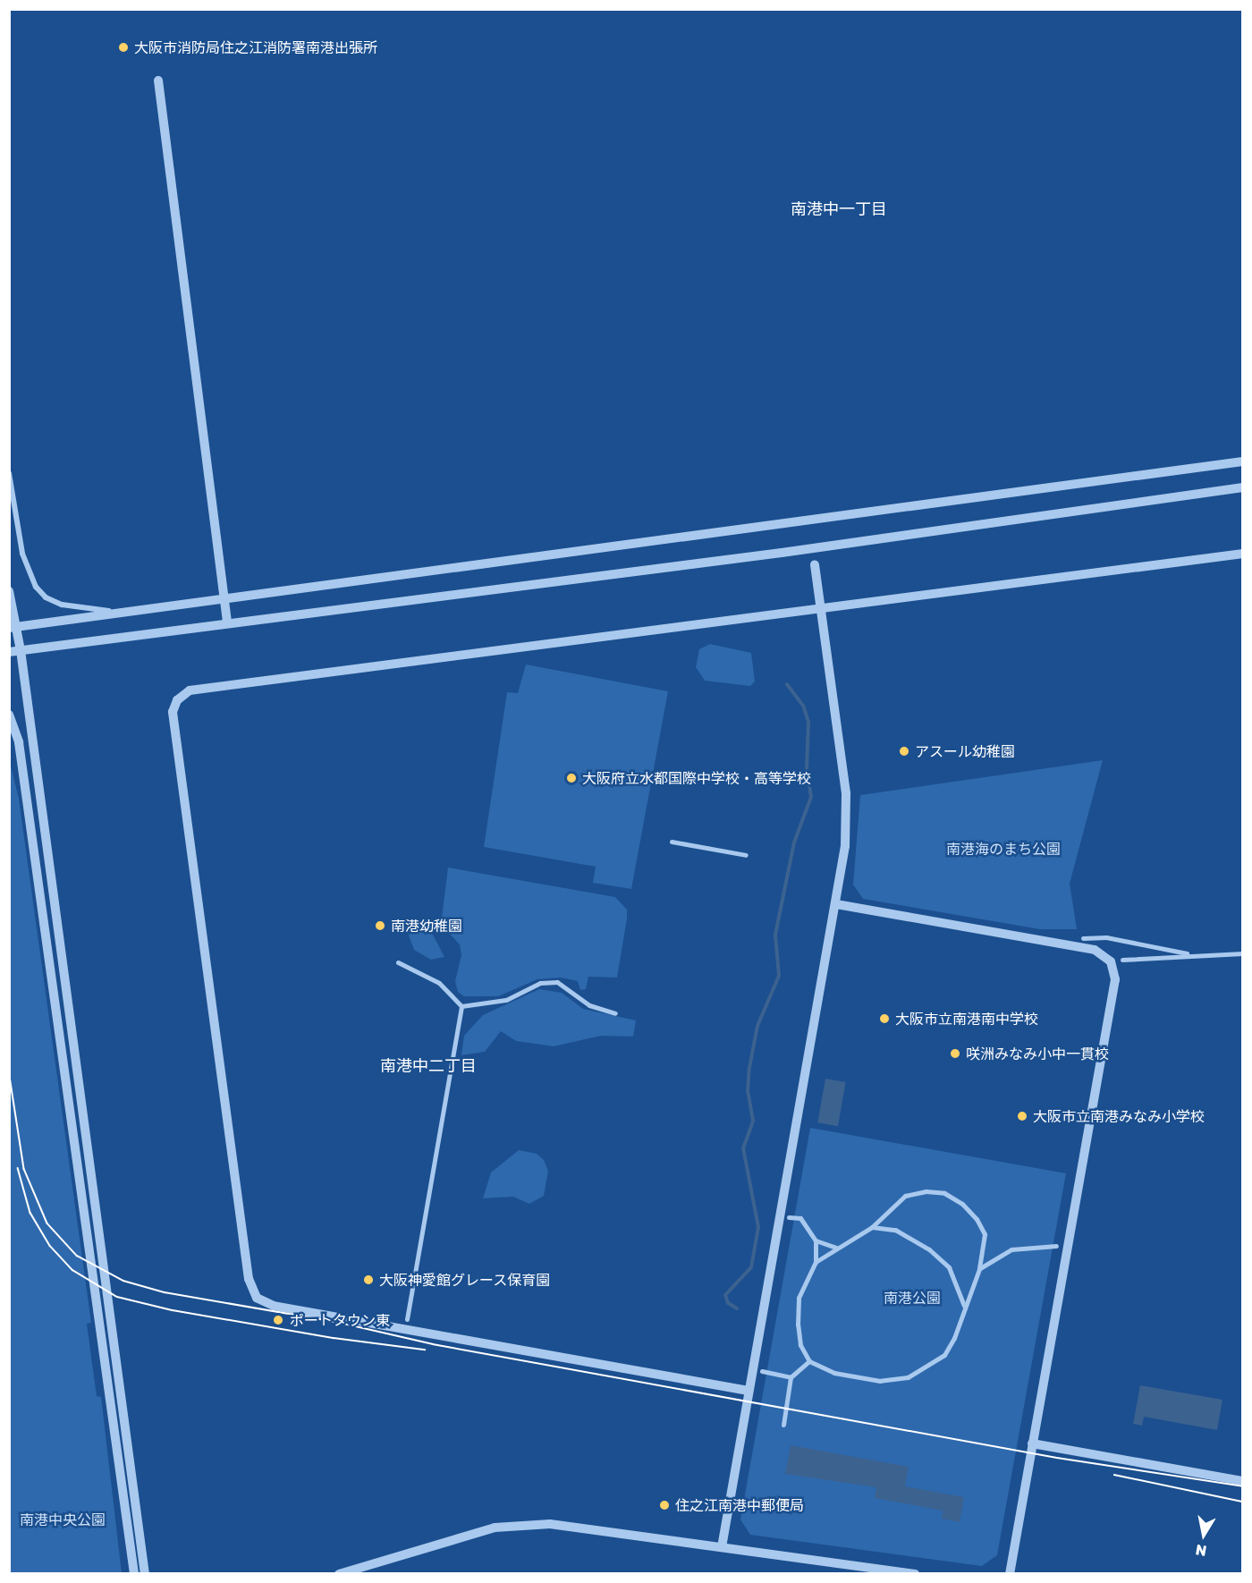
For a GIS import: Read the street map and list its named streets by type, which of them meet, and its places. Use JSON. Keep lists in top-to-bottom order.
{
  "districts": ["南港中一丁目", "南港中二丁目"],
  "parks": ["南港海のまち公園", "南港公園", "南港中央公園"],
  "places": [
    "大阪市消防局住之江消防署南港出張所",
    "アスール幼稚園",
    "大阪府立水都国際中学校・高等学校",
    "南港幼稚園",
    "大阪市立南港南中学校",
    "咲洲みなみ小中一貫校",
    "大阪市立南港みなみ小学校",
    "大阪神愛館グレース保育園",
    "ポートタウン東",
    "住之江南港中郵便局"
  ],
  "north": "bottom"
}
